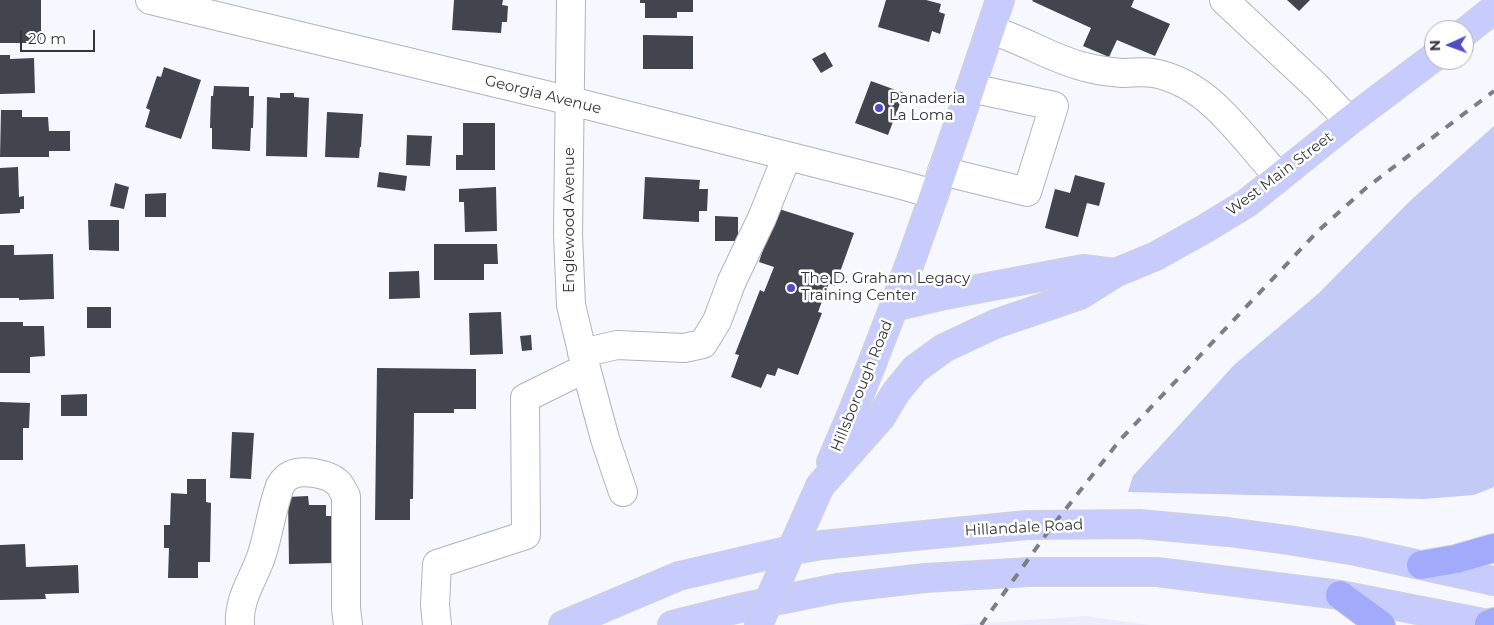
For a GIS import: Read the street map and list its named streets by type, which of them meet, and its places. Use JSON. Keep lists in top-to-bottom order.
{
  "streets": {
    "main road": ["West Main Street", "Hillsborough Road", "Hillandale Road"],
    "street": ["Georgia Avenue", "Englewood Avenue"]
  },
  "crossings": [
    ["Georgia Avenue", "Englewood Avenue"],
    ["Georgia Avenue", "Hillsborough Road"],
    ["West Main Street", "Hillsborough Road"]
  ],
  "places": ["Panaderia La Loma", "The D. Graham Legacy Training Center"],
  "scale_bar": "20 m",
  "north": "left"
}
